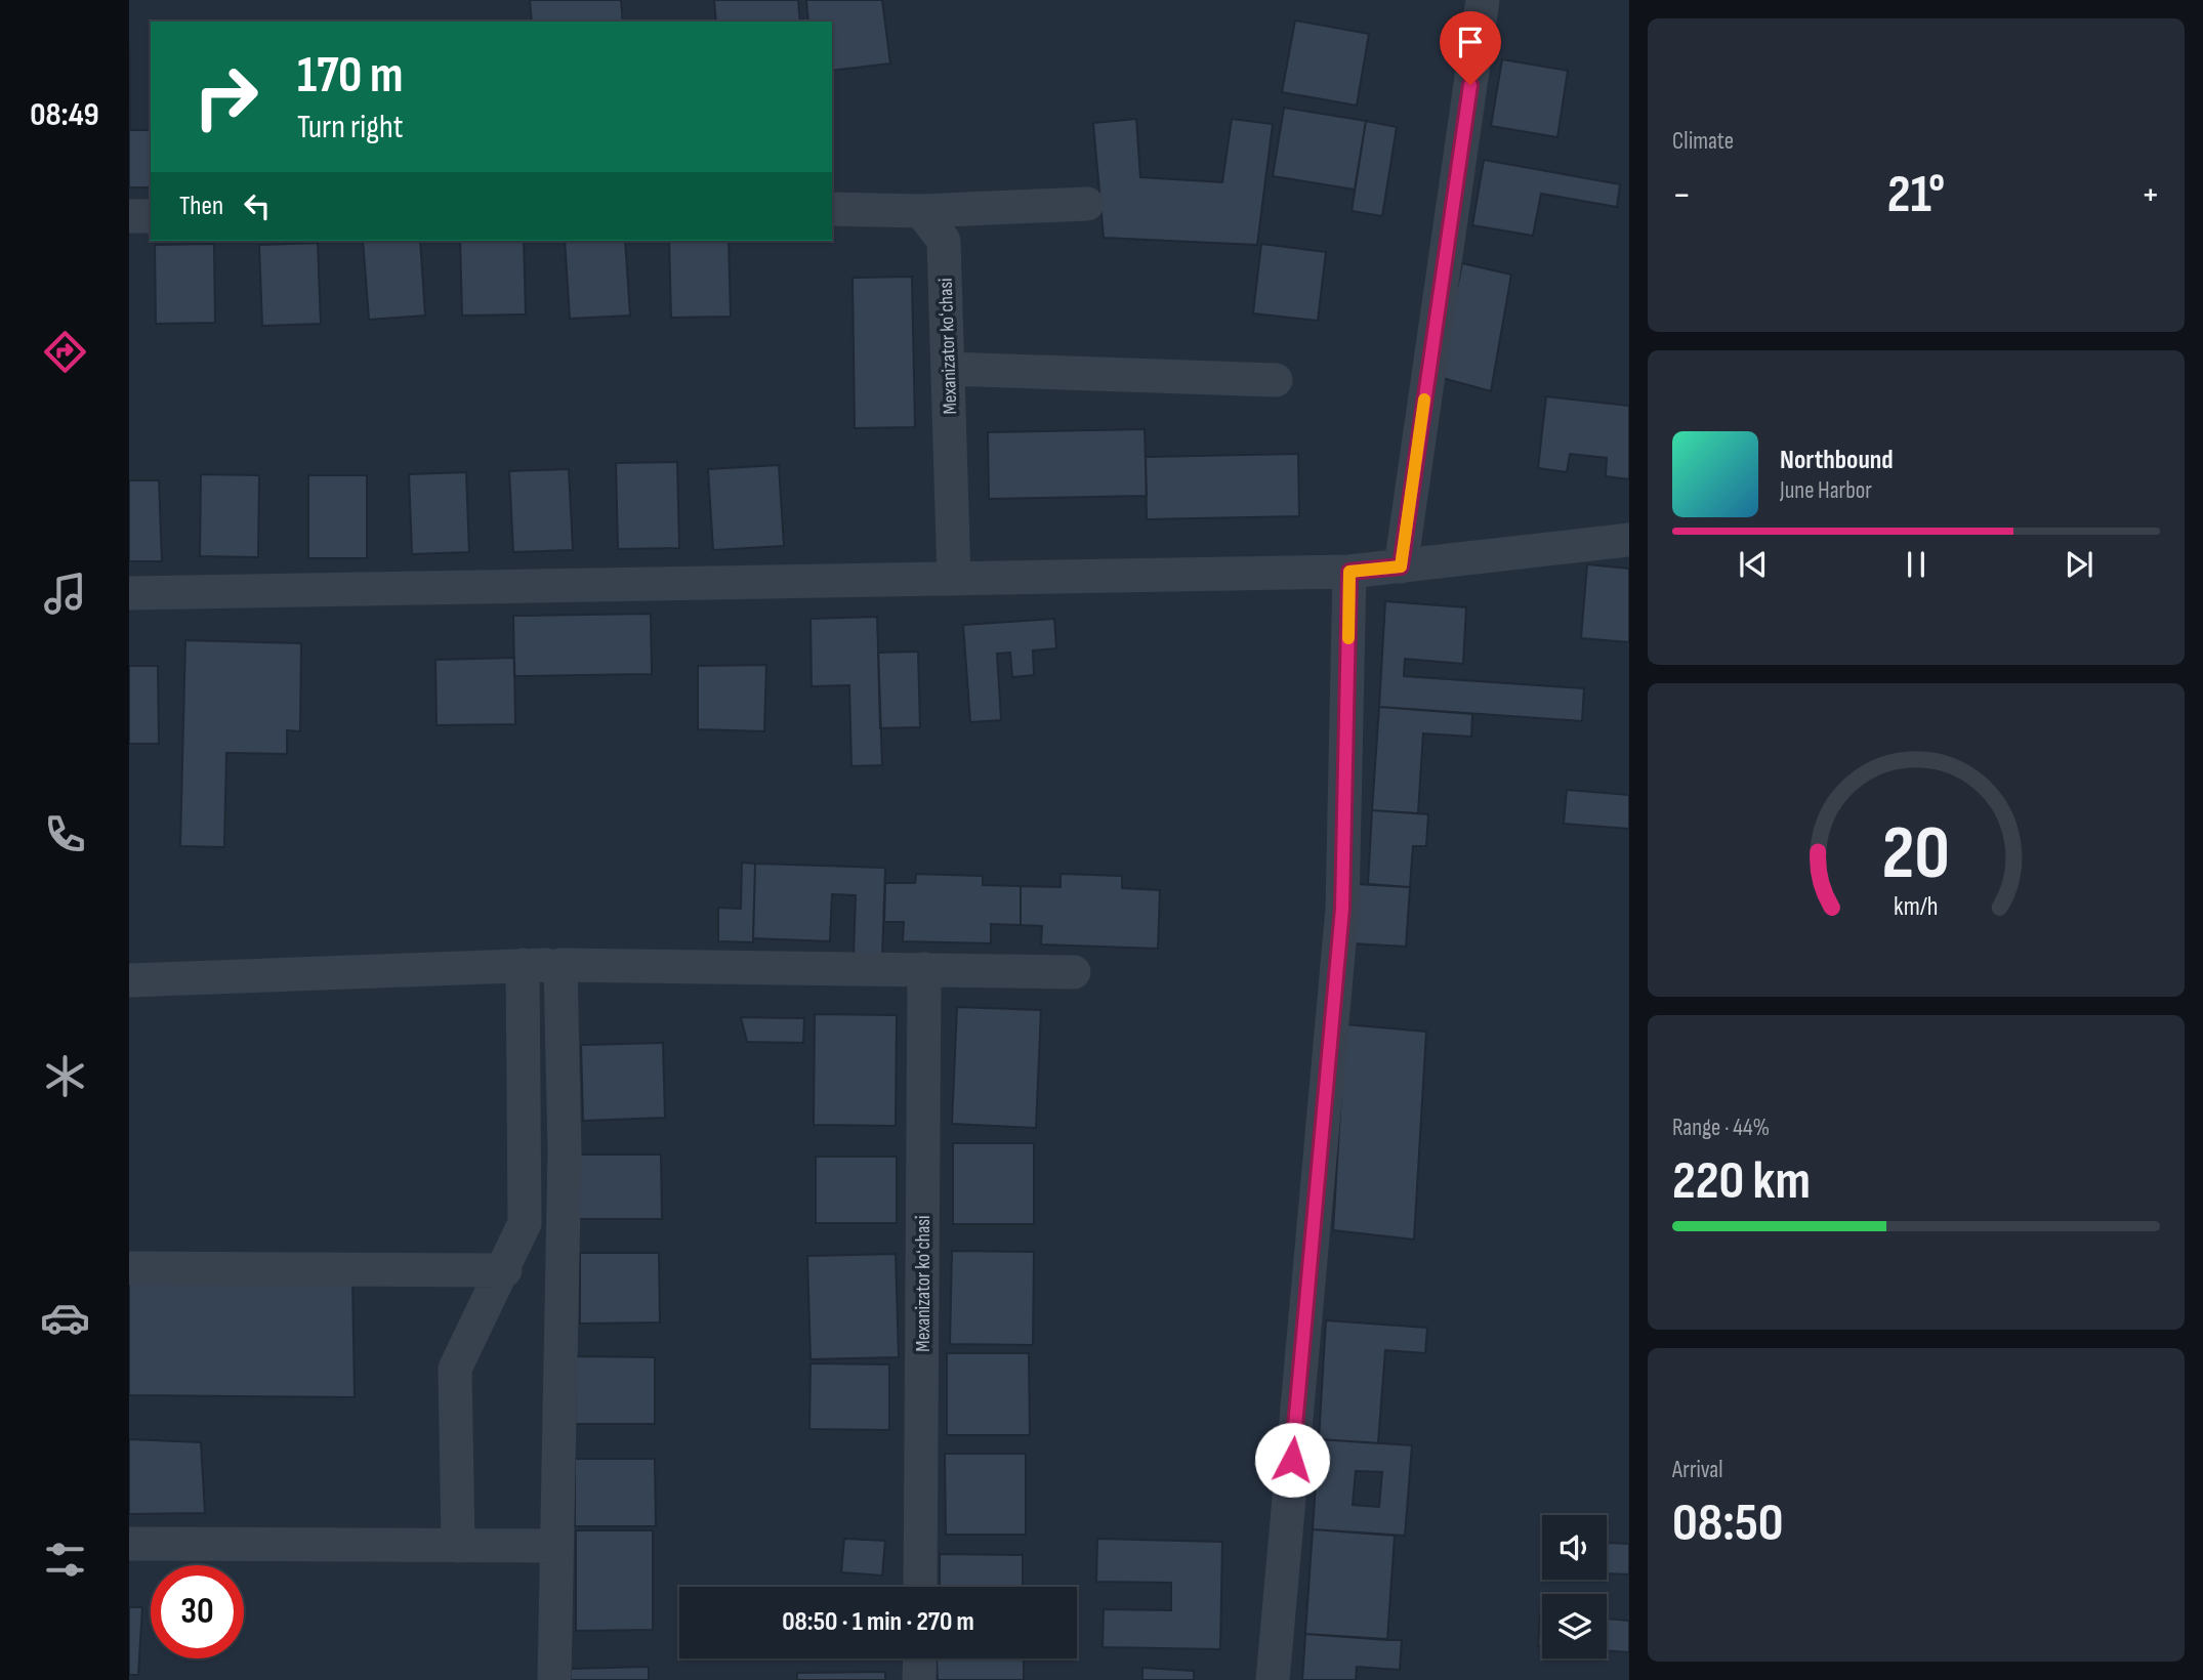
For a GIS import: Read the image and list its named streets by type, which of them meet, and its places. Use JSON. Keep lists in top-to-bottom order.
{
  "streets": {
    "street": ["Mexanizator koʻchasi"]
  },
  "page": {
    "tabs": "08:49",
    "tile": [
      "Climate",
      ["Range · 44%", "220 km"],
      ["Arrival", "08:50"]
    ],
    "turn": ["170 m", "Turn right"],
    "heat": ["−", "21°", "+"],
    "then": "Then",
    "song": ["Northbound", "June Harbor"],
    "limit": "30",
    "trip": "08:50 · 1 min · 270 m",
    "gauge": ["20", "km/h"]
  }
}
